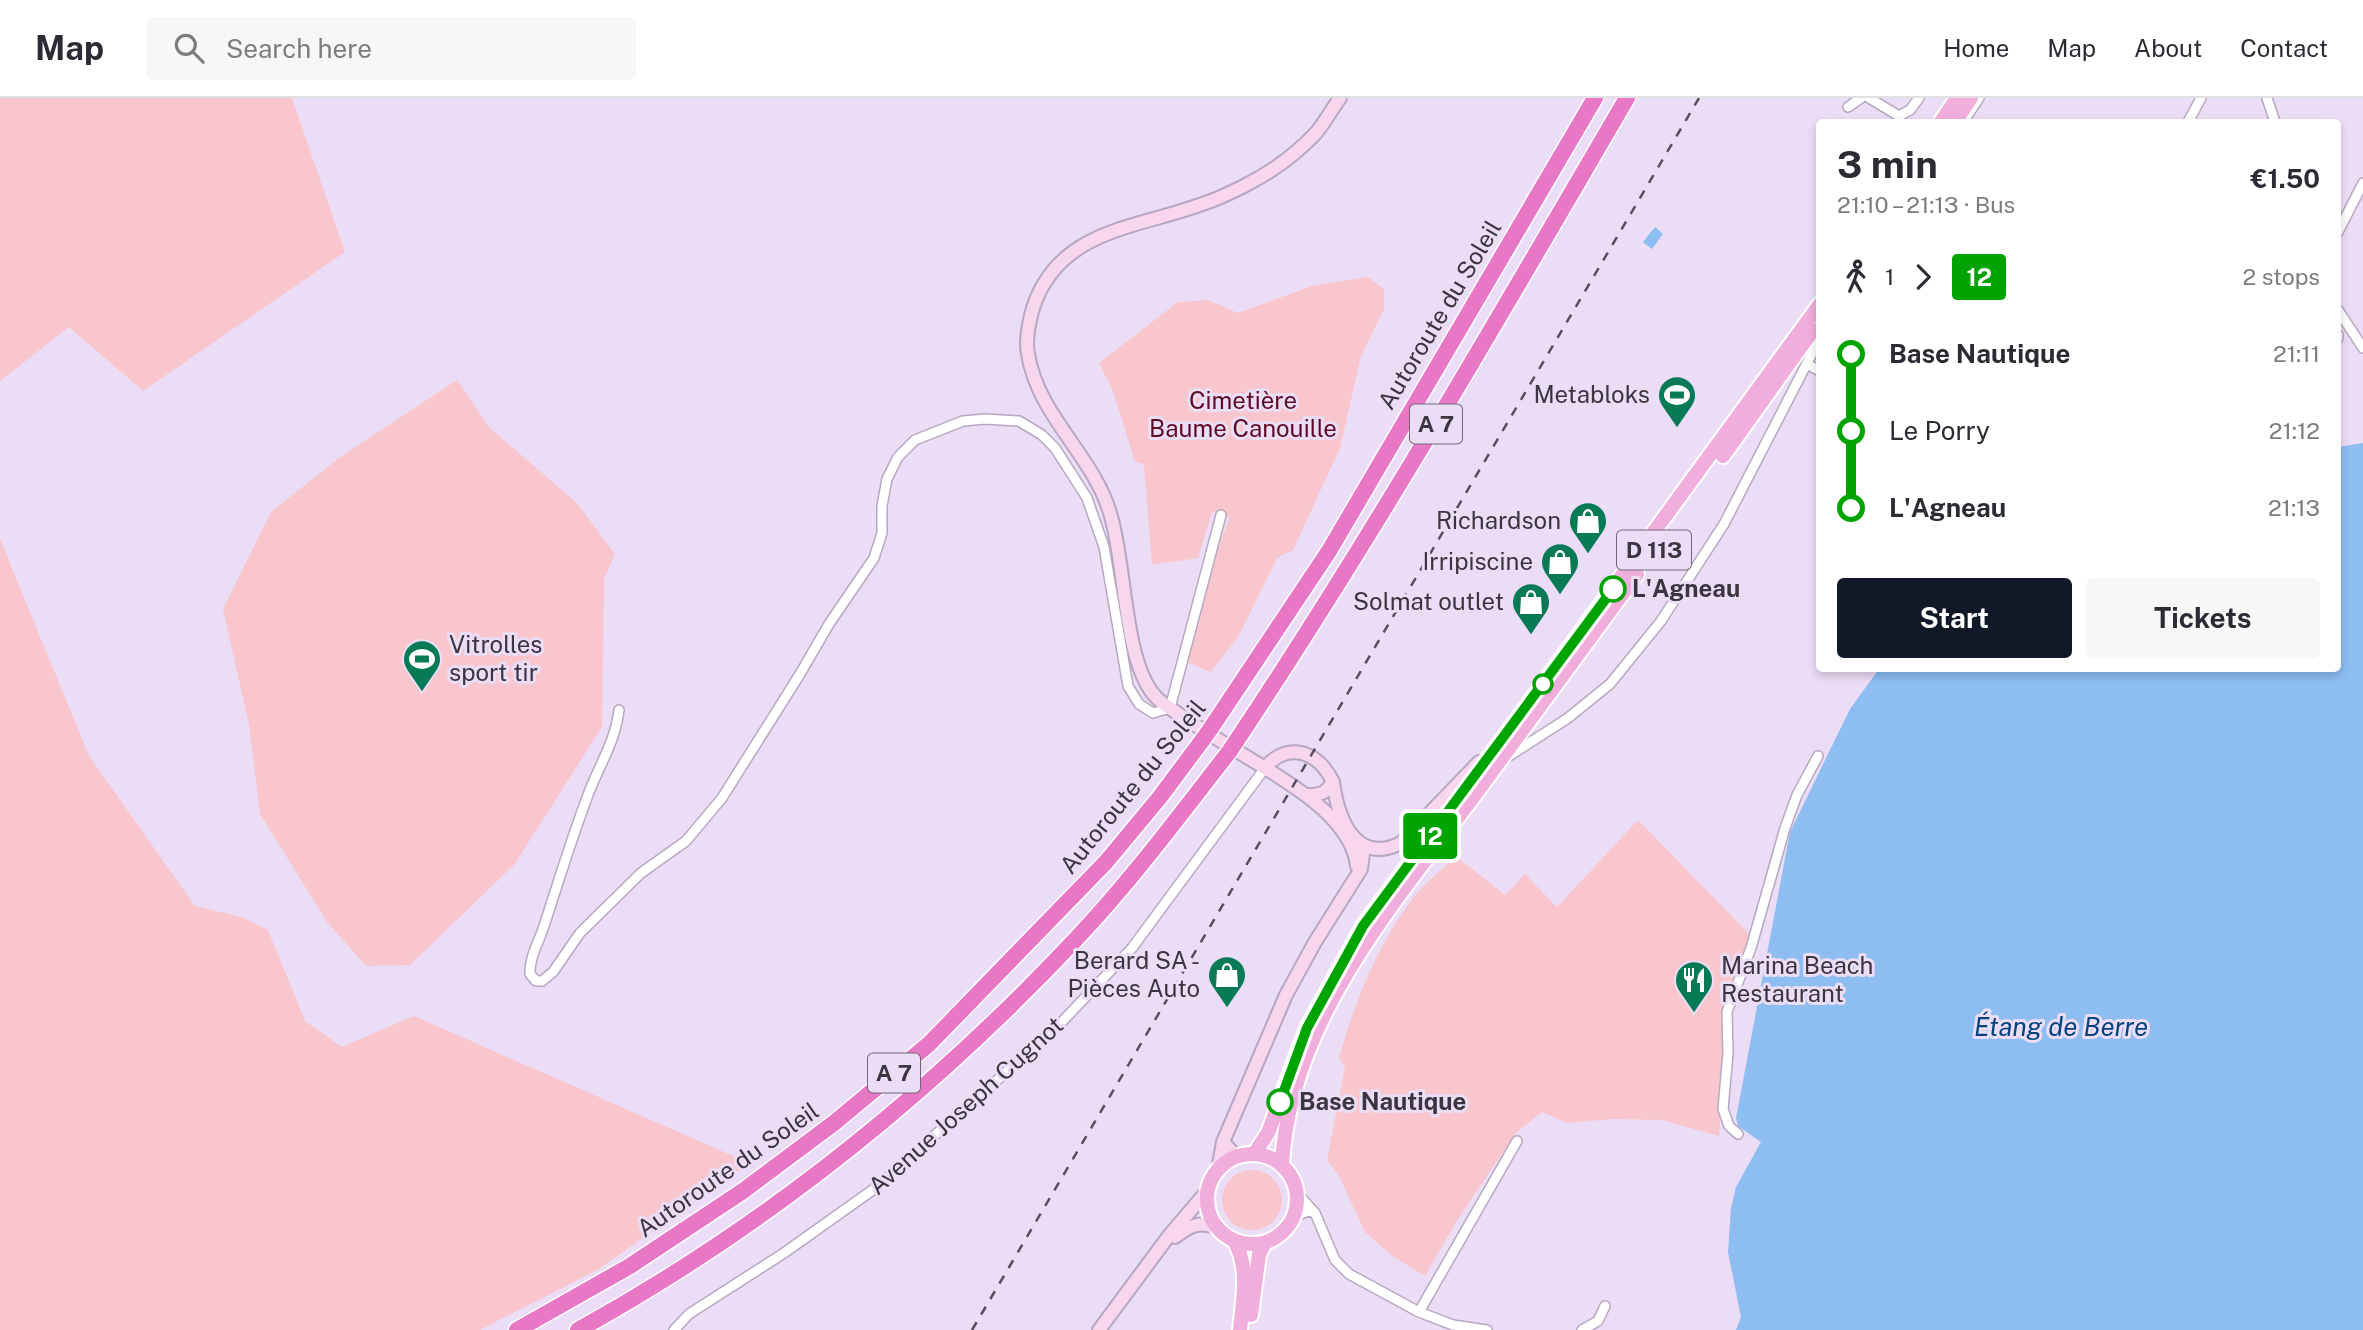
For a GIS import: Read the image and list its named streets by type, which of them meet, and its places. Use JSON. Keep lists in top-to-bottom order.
{
  "streets": {
    "highway": ["Autoroute du Soleil", "A 7"],
    "main road": ["D 113"],
    "street": ["Avenue Joseph Cugnot"]
  },
  "water": ["Étang de Berre"],
  "parks": ["Cimetière Baume Canouille"],
  "places": {
    "sports": ["Metabloks", "Vitrolles sport tir"],
    "shop": [
      "Richardson",
      "Irripiscine",
      "Solmat outlet",
      "Berard SA - Pièces Auto"
    ],
    "other": ["L'Agneau", "Base Nautique"],
    "restaurant": ["Marina Beach Restaurant"]
  },
  "lines": ["bus line 12"],
  "page": {
    "header": "Map",
    "search": "Search here",
    "nav": [
      "Home",
      "Map",
      "About",
      "Contact"
    ],
    "on_map": "12",
    "heading": ["3 min", "21:10 – 21:13 · Bus", "€1.50"],
    "legs": ["1", "12", "2 stops"],
    "list": [
      {
        "name": "Base Nautique",
        "value": "21:11"
      },
      {
        "name": "Le Porry",
        "value": "21:12"
      },
      {
        "name": "L'Agneau",
        "value": "21:13"
      }
    ],
    "buttons": ["Start", "Tickets"]
  }
}
